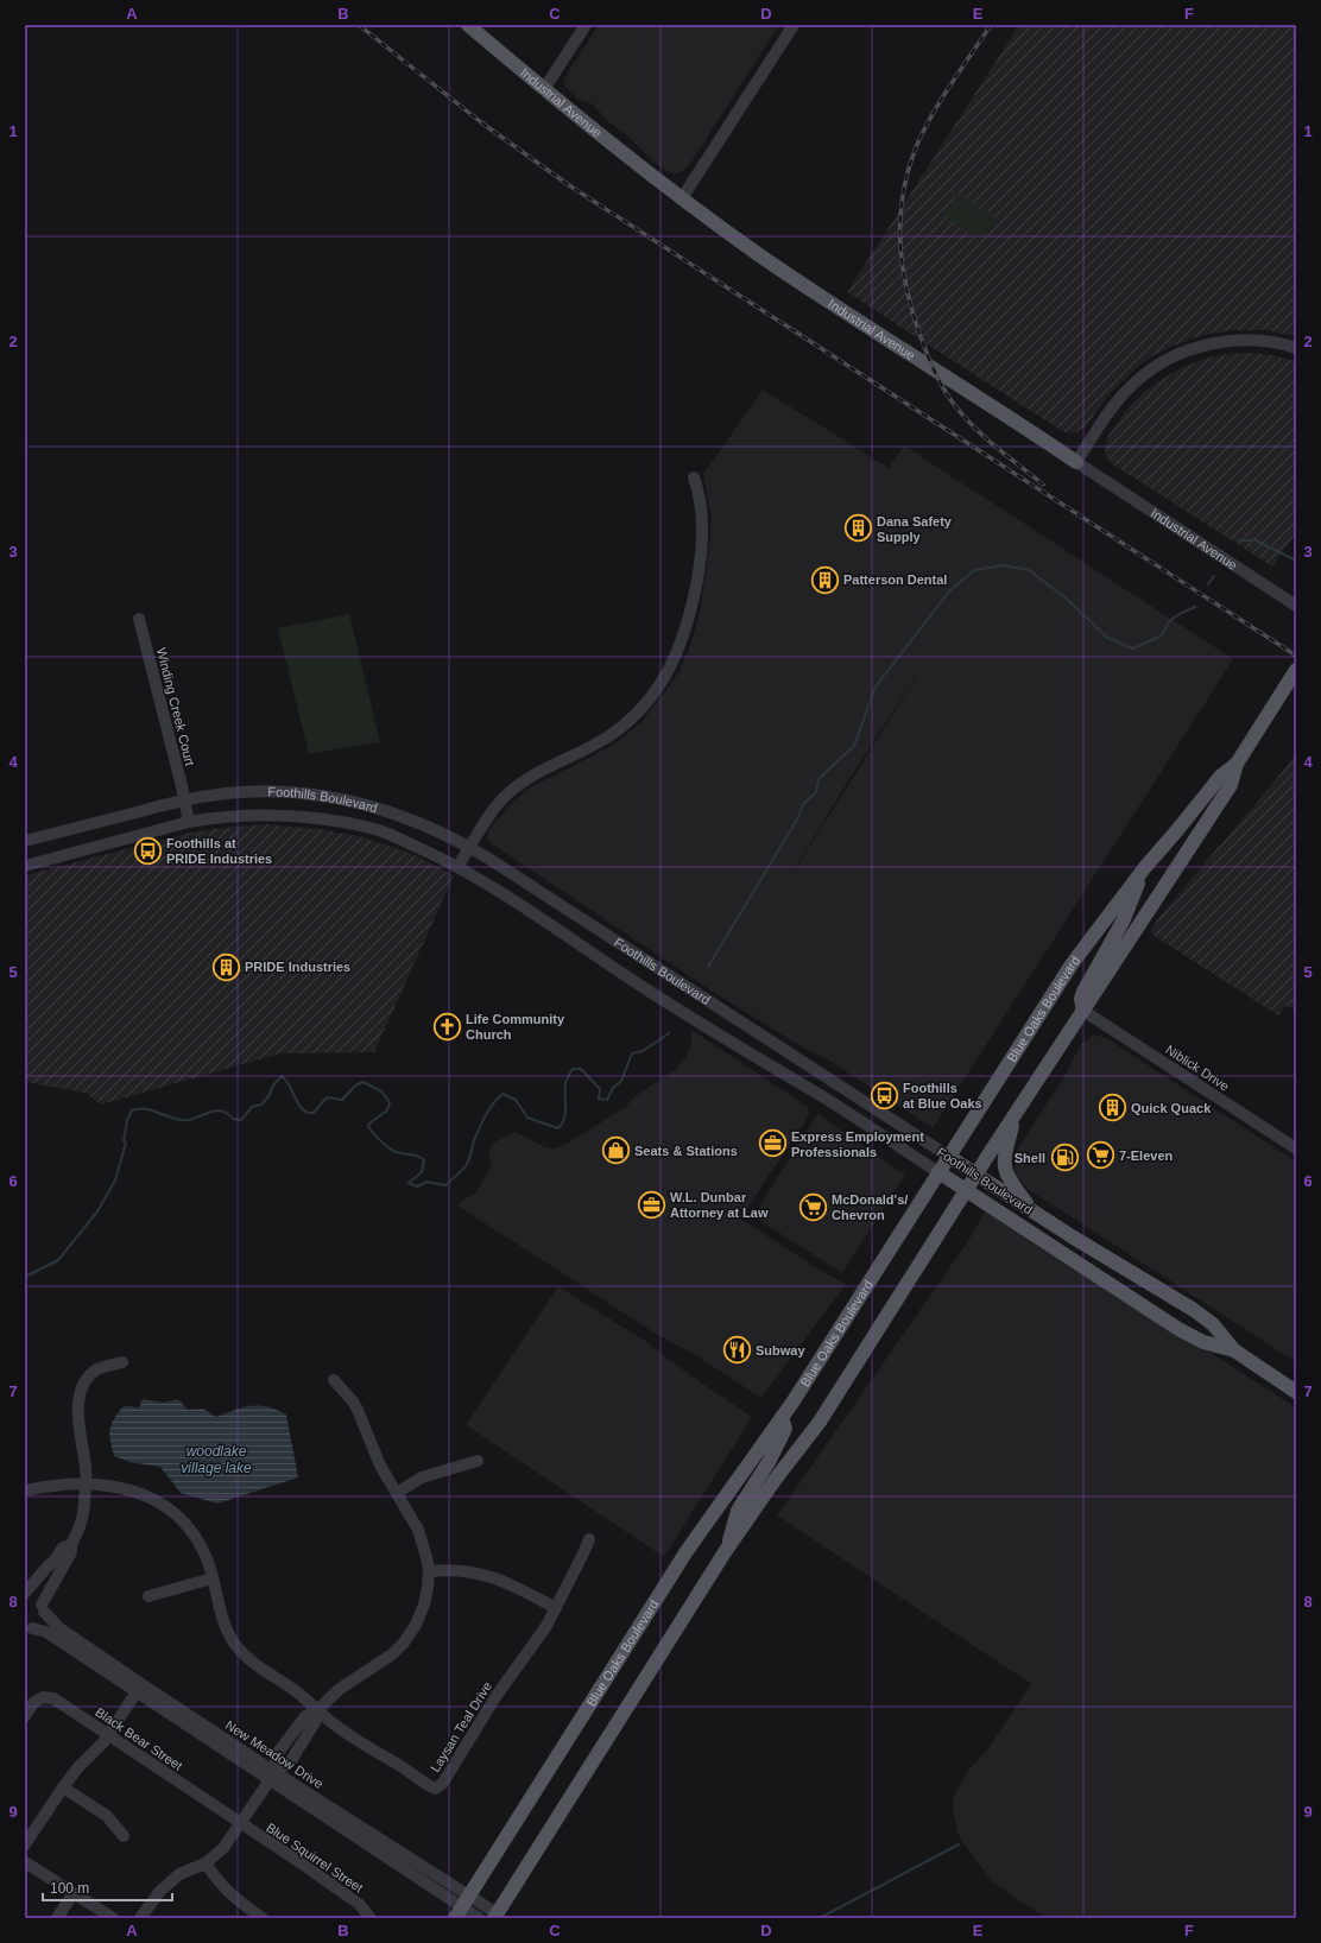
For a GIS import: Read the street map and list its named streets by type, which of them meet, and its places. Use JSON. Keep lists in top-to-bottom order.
{
  "streets": {
    "main road": ["Industrial Avenue", "Foothills Boulevard", "Blue Oaks Boulevard"],
    "street": [
      "Winding Creek Court",
      "Niblick Drive",
      "Laysan Teal Drive",
      "Black Bear Street",
      "New Meadow Drive",
      "Blue Squirrel Street"
    ]
  },
  "crossings": [
    ["Winding Creek Court", "Foothills Boulevard"],
    ["Foothills Boulevard", "Blue Oaks Boulevard"],
    ["Blue Oaks Boulevard", "Niblick Drive"],
    ["Blue Oaks Boulevard", "New Meadow Drive"],
    ["Black Bear Street", "Blue Squirrel Street"]
  ],
  "water": ["woodlake village lake"],
  "places": {
    "building": [
      "Dana Safety Supply",
      "Patterson Dental",
      "PRIDE Industries",
      "Quick Quack"
    ],
    "bus stop": ["Foothills at PRIDE Industries", "Foothills at Blue Oaks"],
    "church": ["Life Community Church"],
    "office": ["Express Employment Professionals", "W.L. Dunbar Attorney at Law"],
    "shop": ["Seats & Stations"],
    "supermarket": ["7-Eleven", "McDonald's/ Chevron"],
    "fuel station": ["Shell"],
    "restaurant": ["Subway"]
  },
  "scale_bar": "100 m",
  "grid": {
    "columns": [
      "A",
      "B",
      "C",
      "D",
      "E",
      "F"
    ],
    "rows": [
      "1",
      "2",
      "3",
      "4",
      "5",
      "6",
      "7",
      "8",
      "9"
    ]
  }
}
